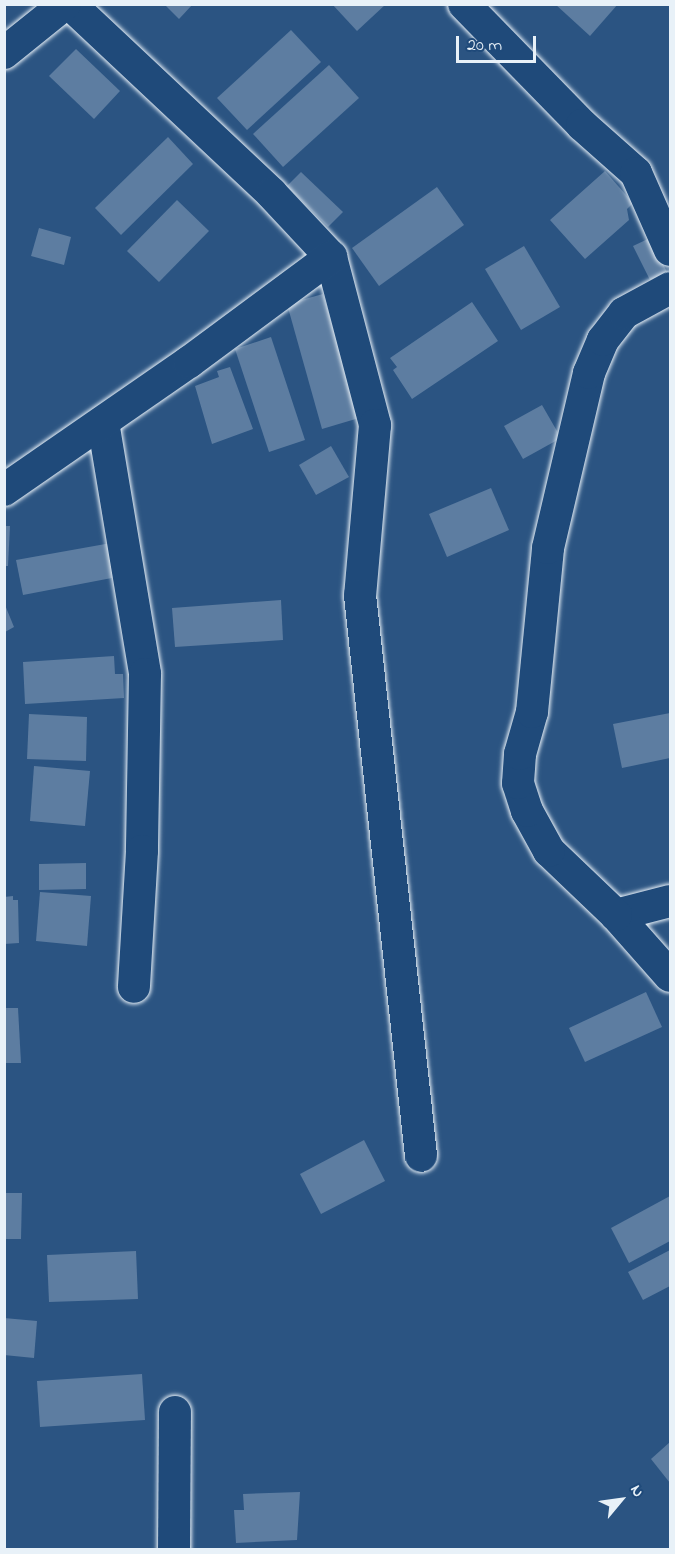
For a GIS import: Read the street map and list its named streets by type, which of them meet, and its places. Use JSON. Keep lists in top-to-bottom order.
{
  "scale_bar": "20 m",
  "north": "top right"
}
